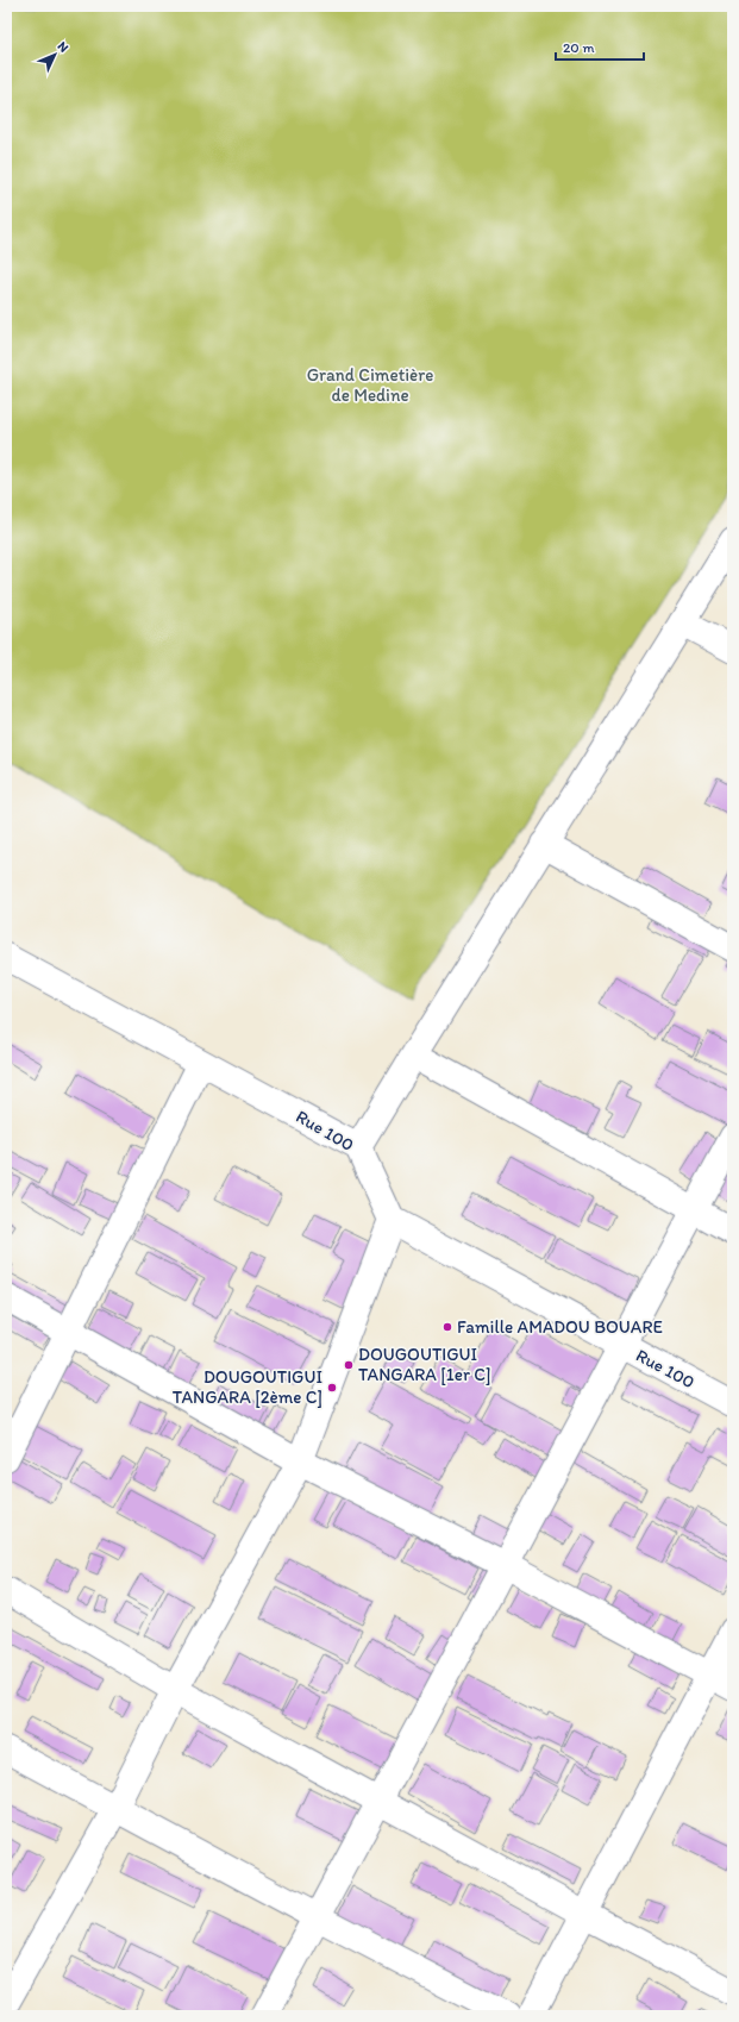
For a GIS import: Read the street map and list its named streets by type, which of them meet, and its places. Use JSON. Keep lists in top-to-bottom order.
{
  "streets": {
    "street": ["Rue 100"]
  },
  "parks": ["Grand Cimetière de Medine"],
  "places": ["Famille AMADOU BOUARE", "DOUGOUTIGUI TANGARA [1er C]", "DOUGOUTIGUI TANGARA [2ème C]"],
  "scale_bar": "20 m",
  "north": "top right"
}
